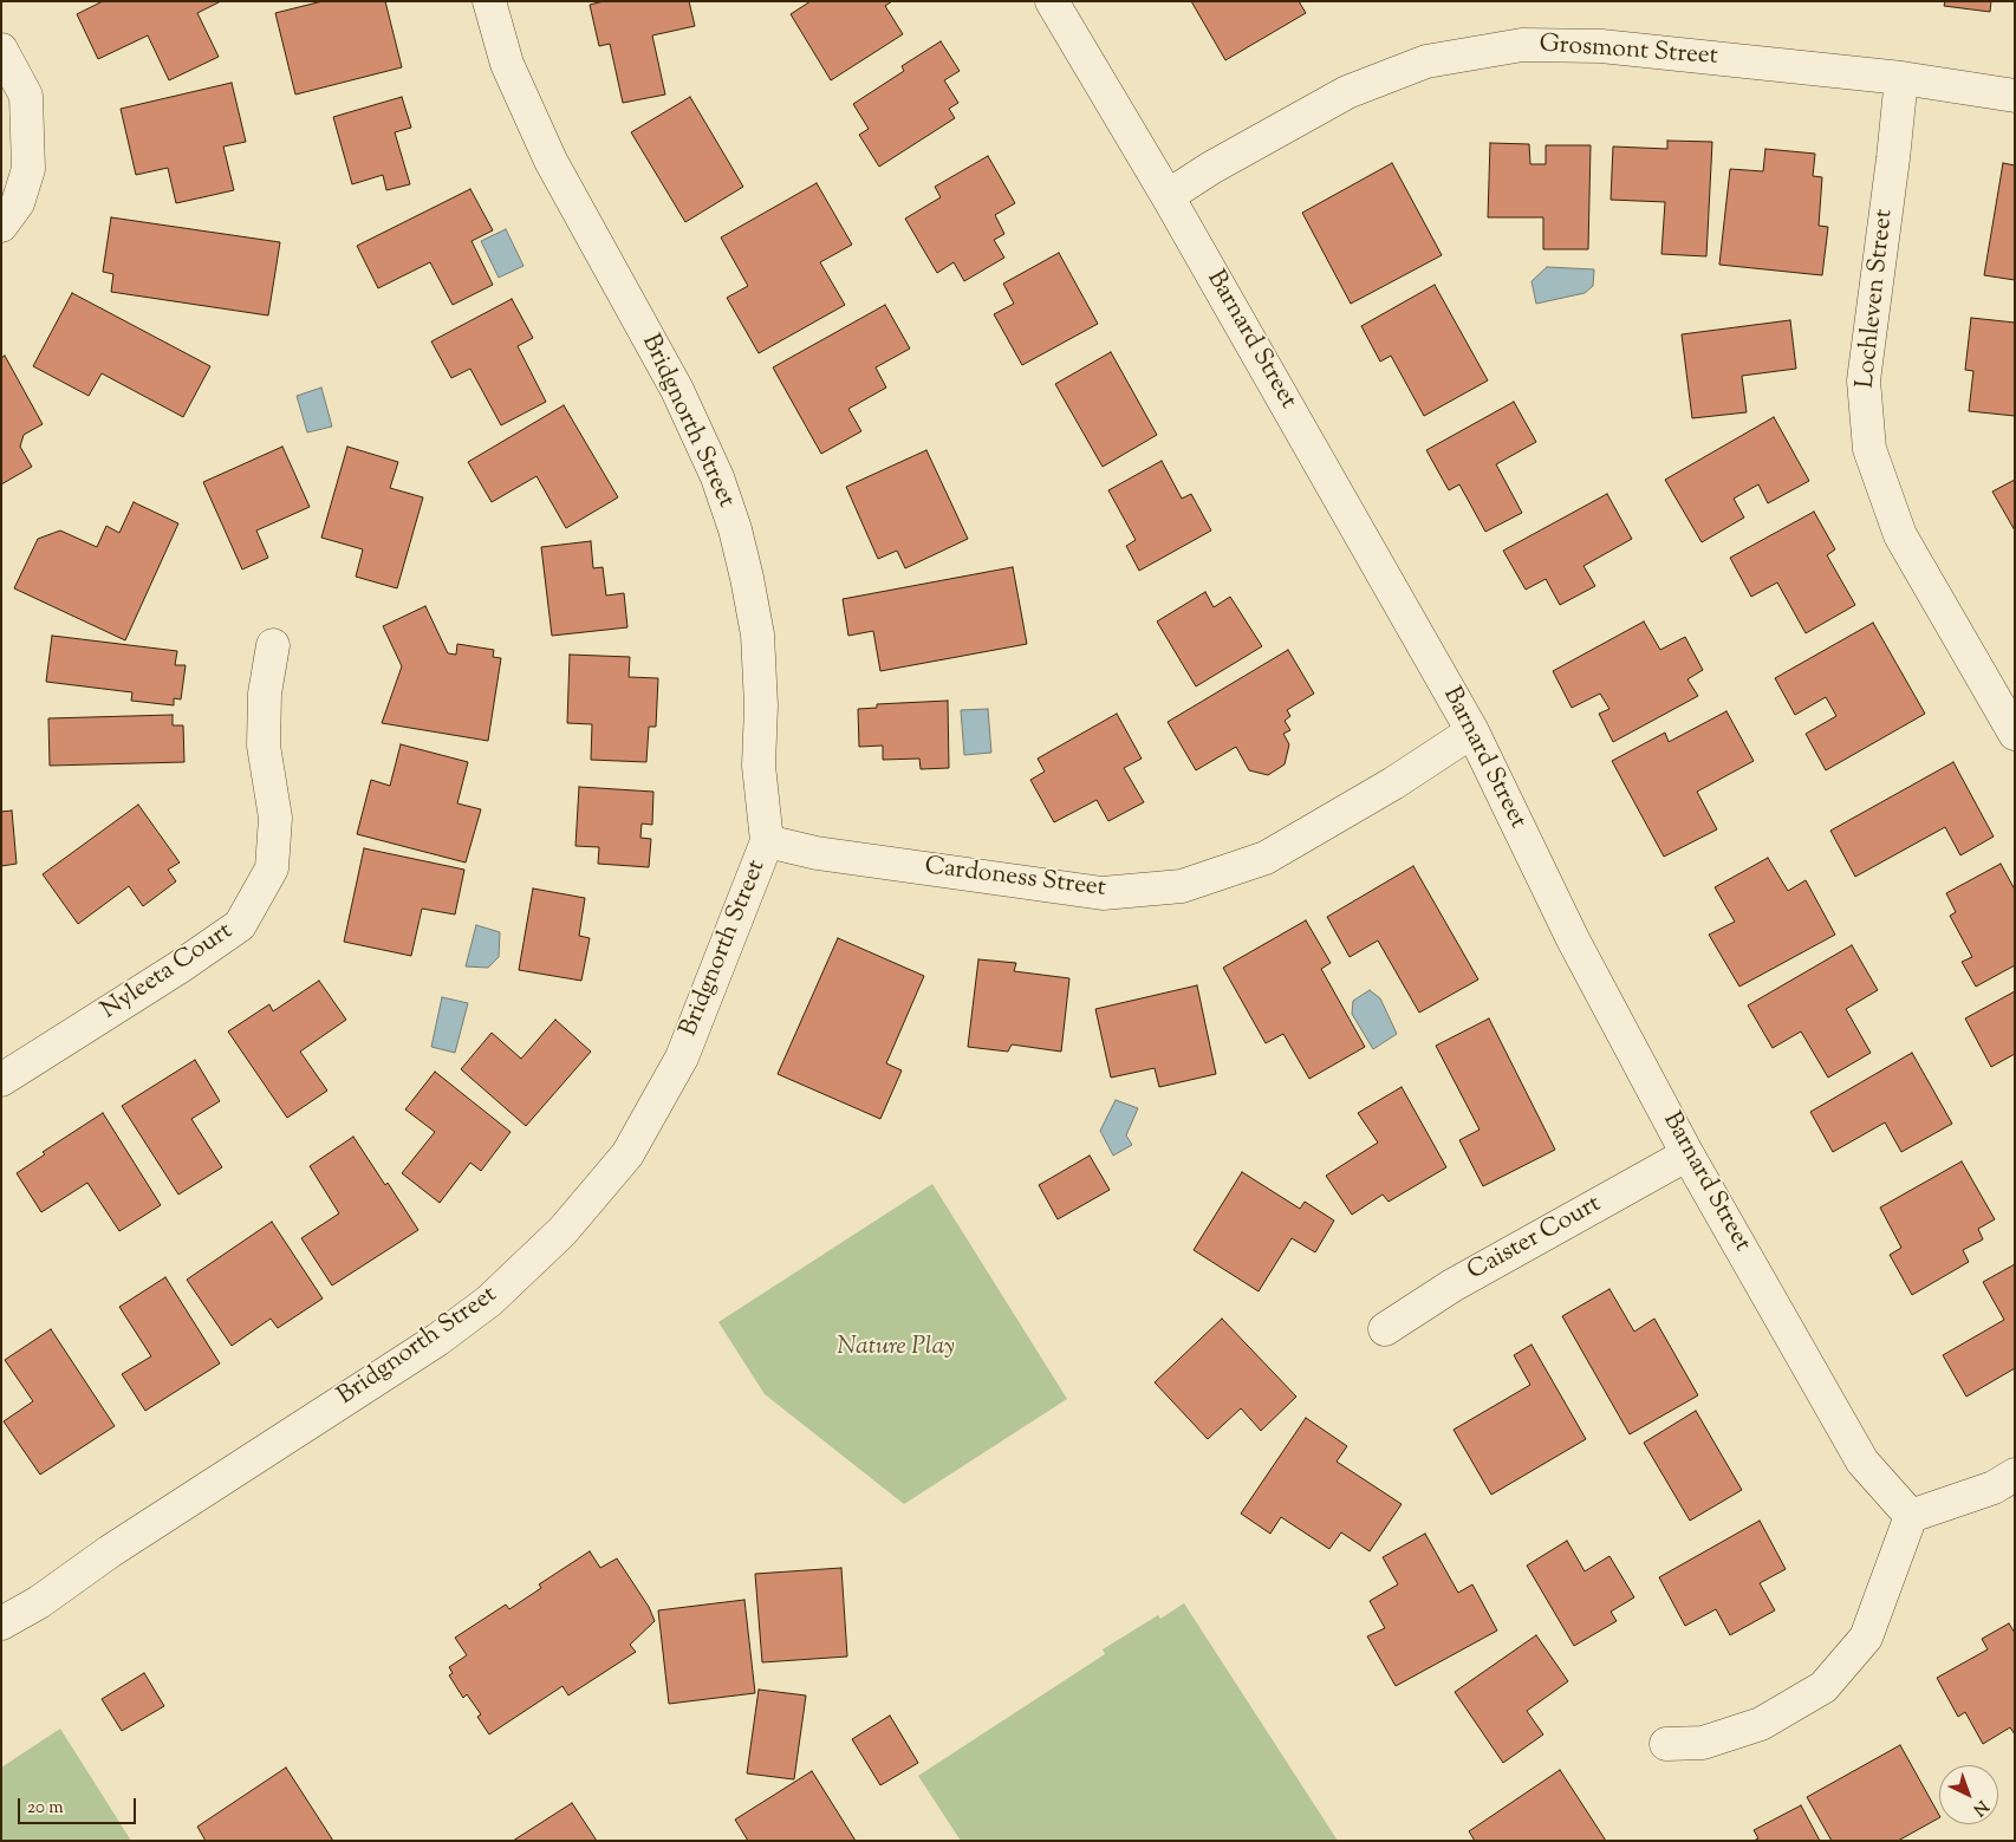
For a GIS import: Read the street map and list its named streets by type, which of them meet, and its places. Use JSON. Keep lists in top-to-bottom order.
{
  "streets": {
    "street": [
      "Grosmont Street",
      "Lochleven Street",
      "Barnard Street",
      "Bridgnorth Street",
      "Cardoness Street",
      "Nyleeta Court",
      "Caister Court"
    ]
  },
  "crossings": [
    ["Grosmont Street", "Lochleven Street"],
    ["Grosmont Street", "Barnard Street"],
    ["Barnard Street", "Cardoness Street"],
    ["Barnard Street", "Caister Court"],
    ["Bridgnorth Street", "Cardoness Street"]
  ],
  "parks": ["Nature Play"],
  "scale_bar": "20 m",
  "north": "bottom right"
}
